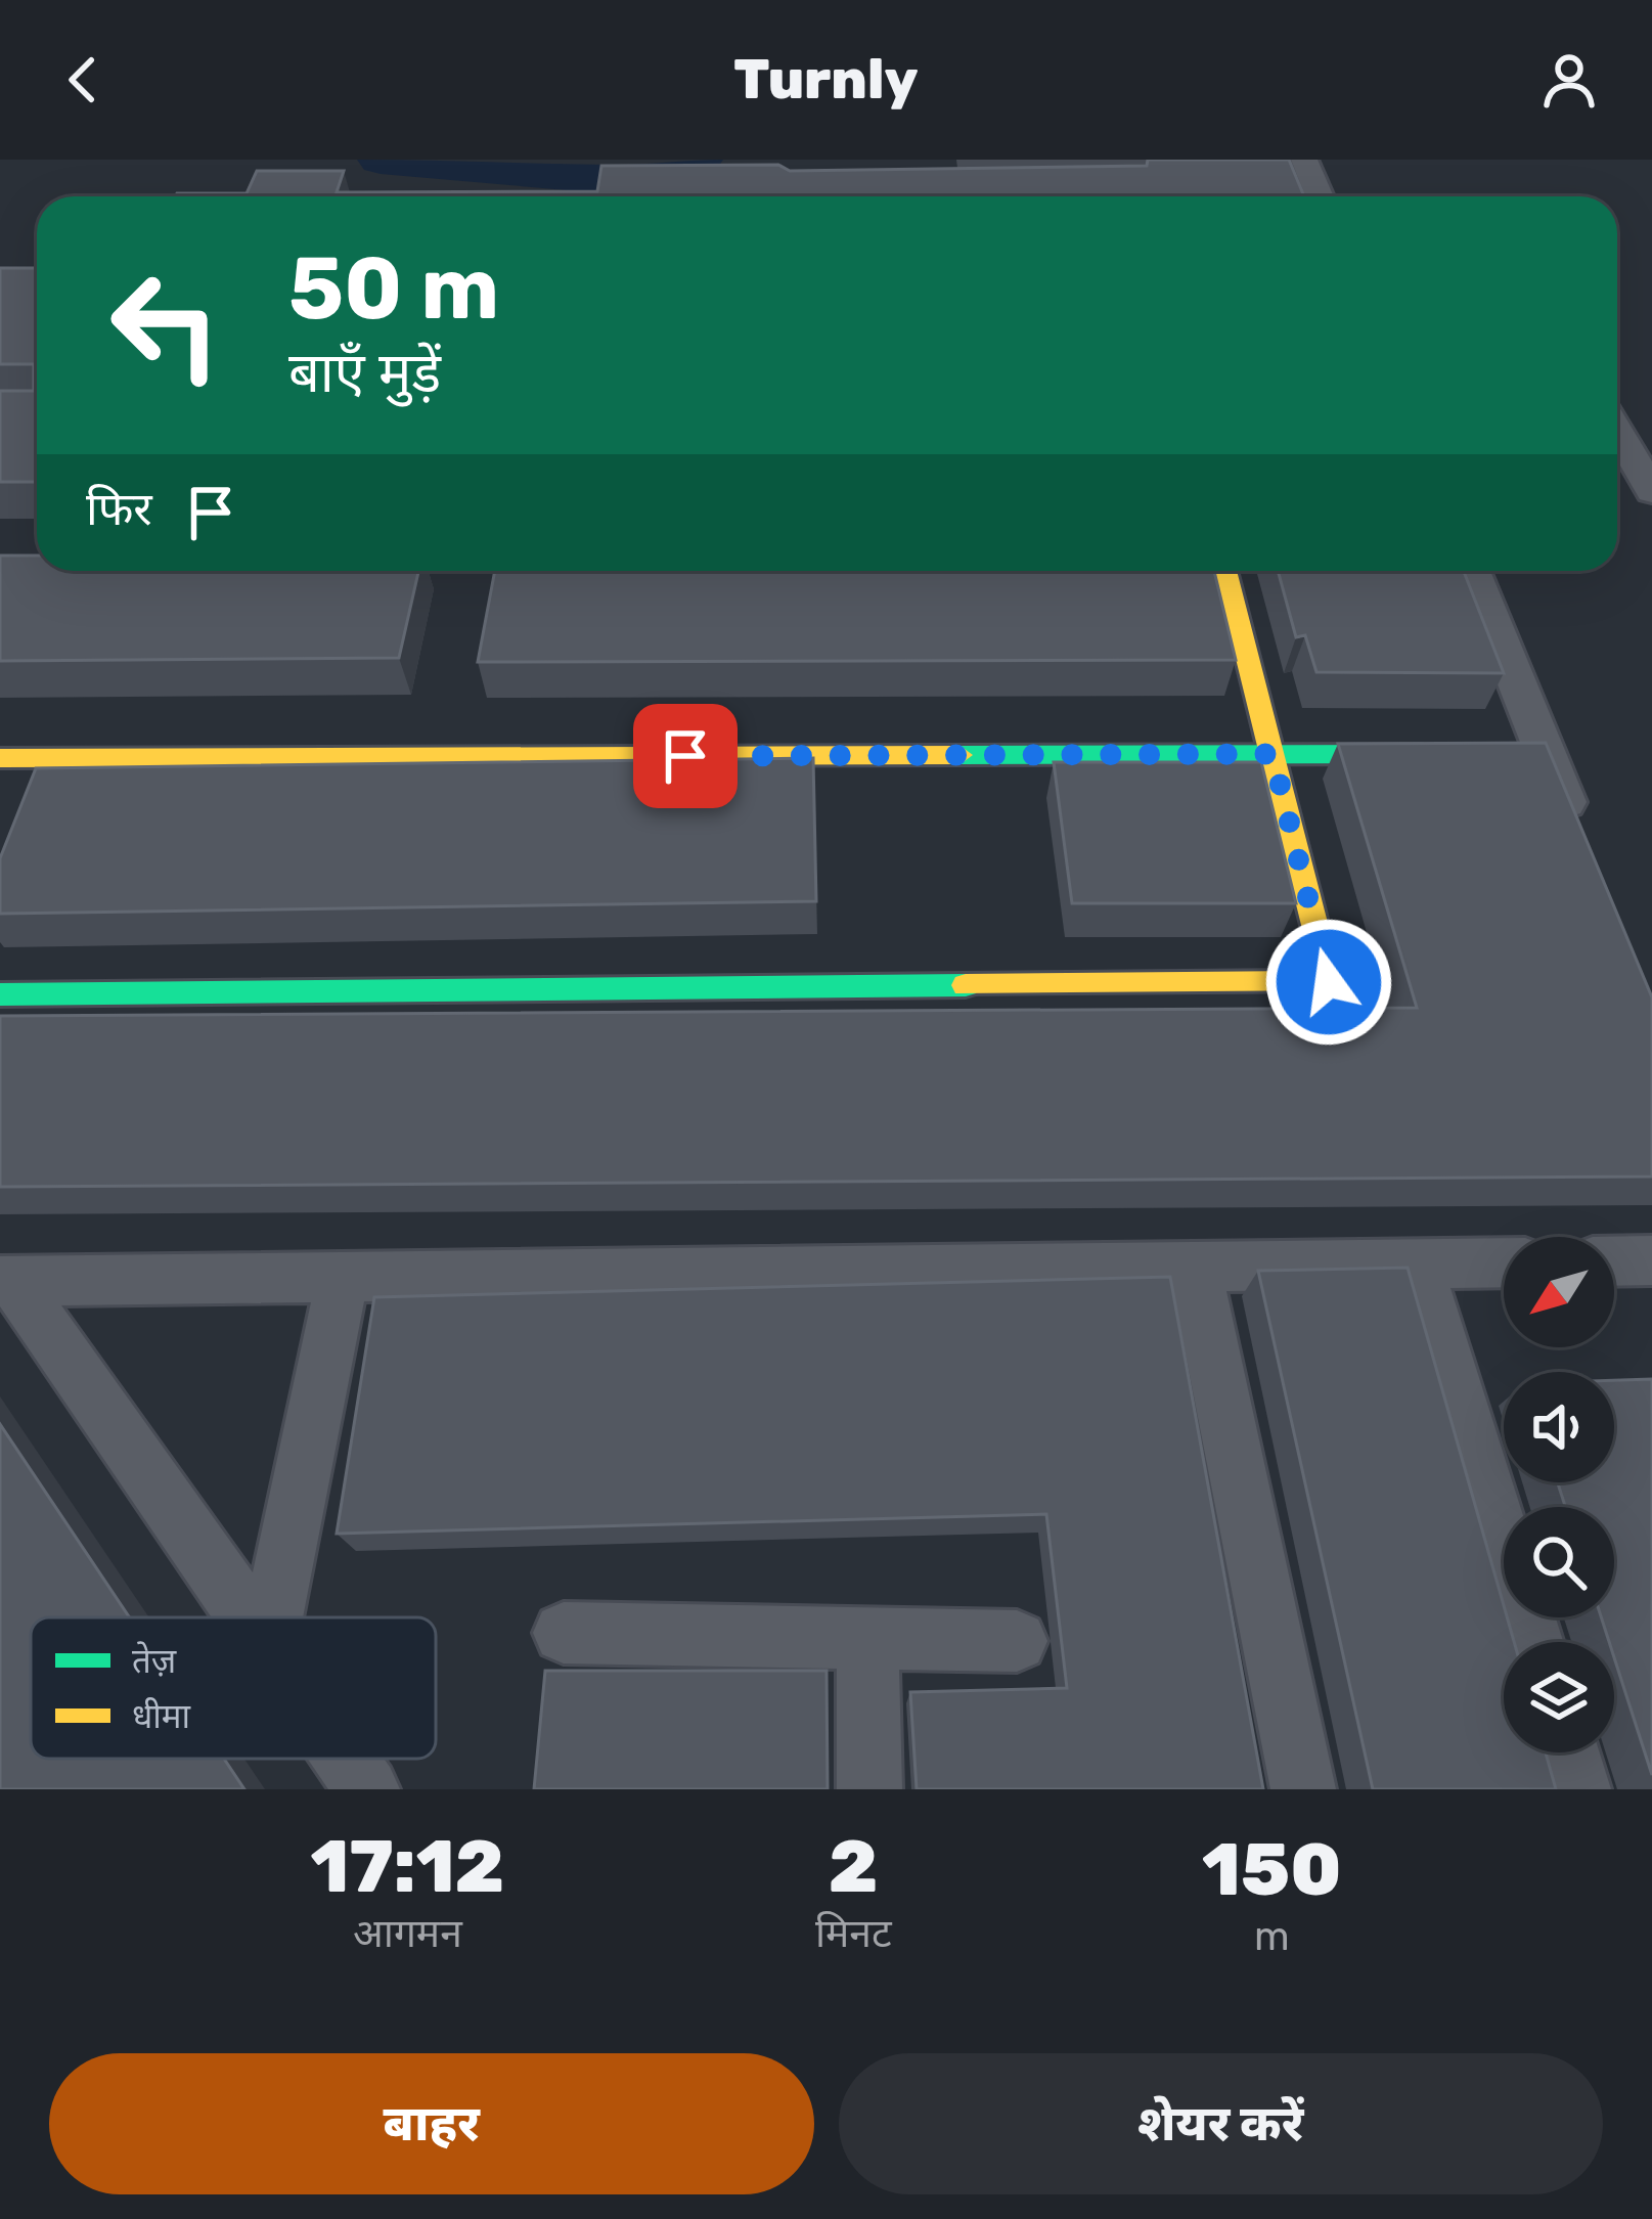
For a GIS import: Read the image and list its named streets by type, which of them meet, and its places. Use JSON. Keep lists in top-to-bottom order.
{
  "legend": ["तेज़", "धीमा"],
  "north": "bottom left",
  "page": {
    "header": "Turnly",
    "turn": ["50 m", "बाएँ मुड़ें"],
    "then": "फिर",
    "eta": [
      "17:12",
      "आगमन",
      "2",
      "मिनट",
      "150",
      "m"
    ],
    "buttons": ["बाहर", "शेयर करें"]
  }
}
